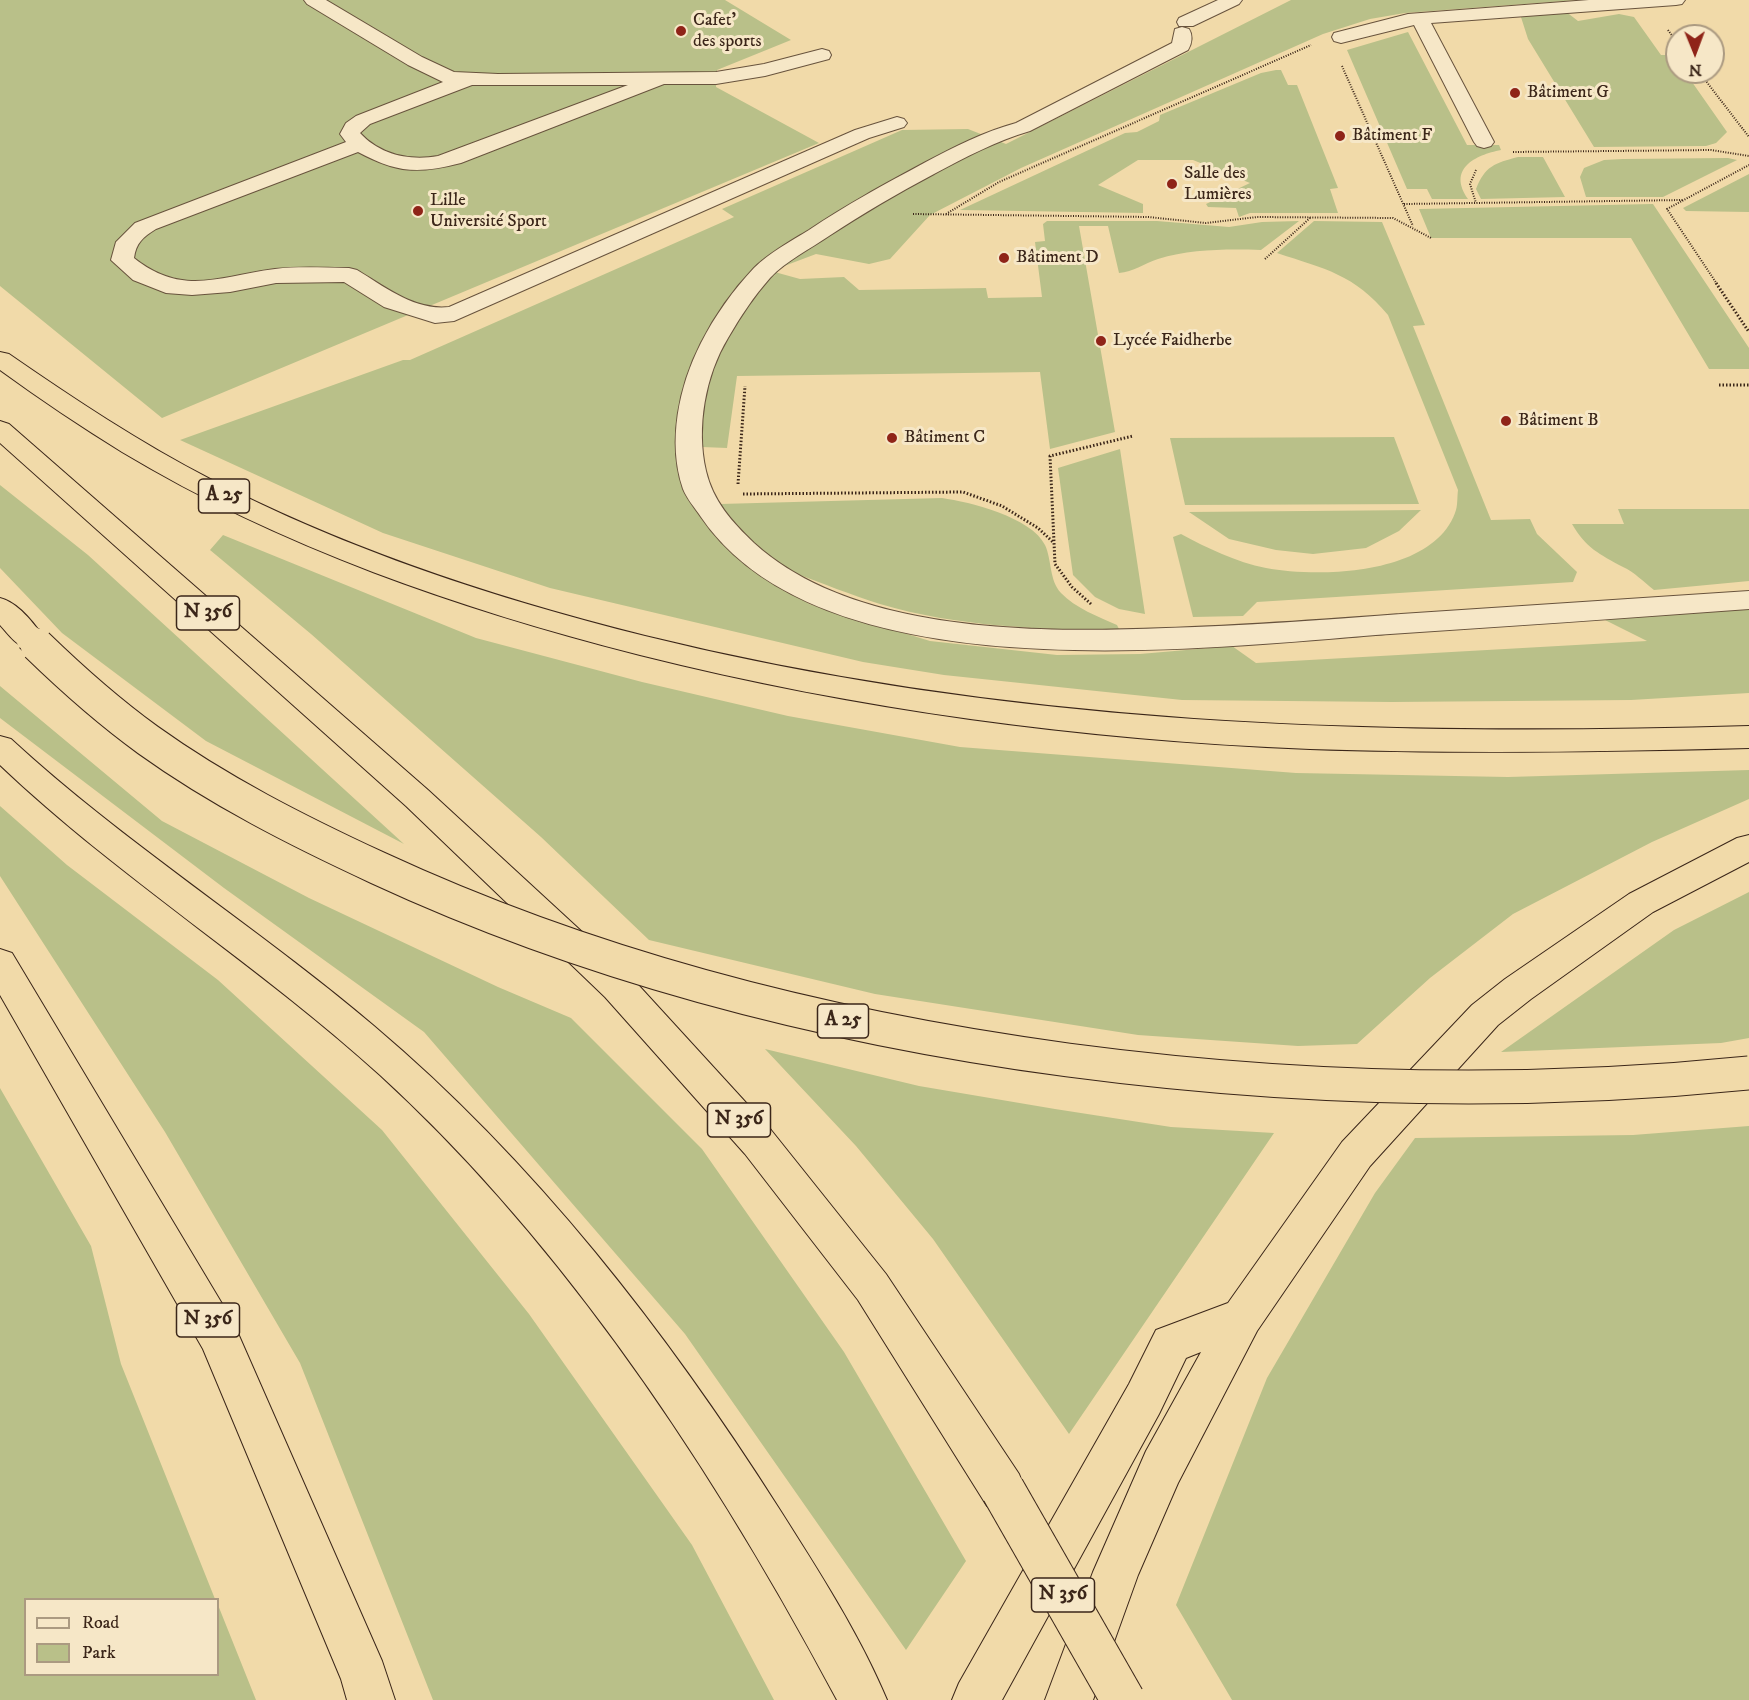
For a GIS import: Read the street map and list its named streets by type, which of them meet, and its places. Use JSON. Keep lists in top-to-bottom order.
{
  "streets": {
    "highway": ["A 25", "N 356"]
  },
  "places": [
    "Cafet' des sports",
    "Bâtiment G",
    "Bâtiment F",
    "Salle des Lumières",
    "Lille Université Sport",
    "Bâtiment D",
    "Lycée Faidherbe",
    "Bâtiment B",
    "Bâtiment C"
  ],
  "legend": ["Road", "Park"],
  "north": "bottom"
}
